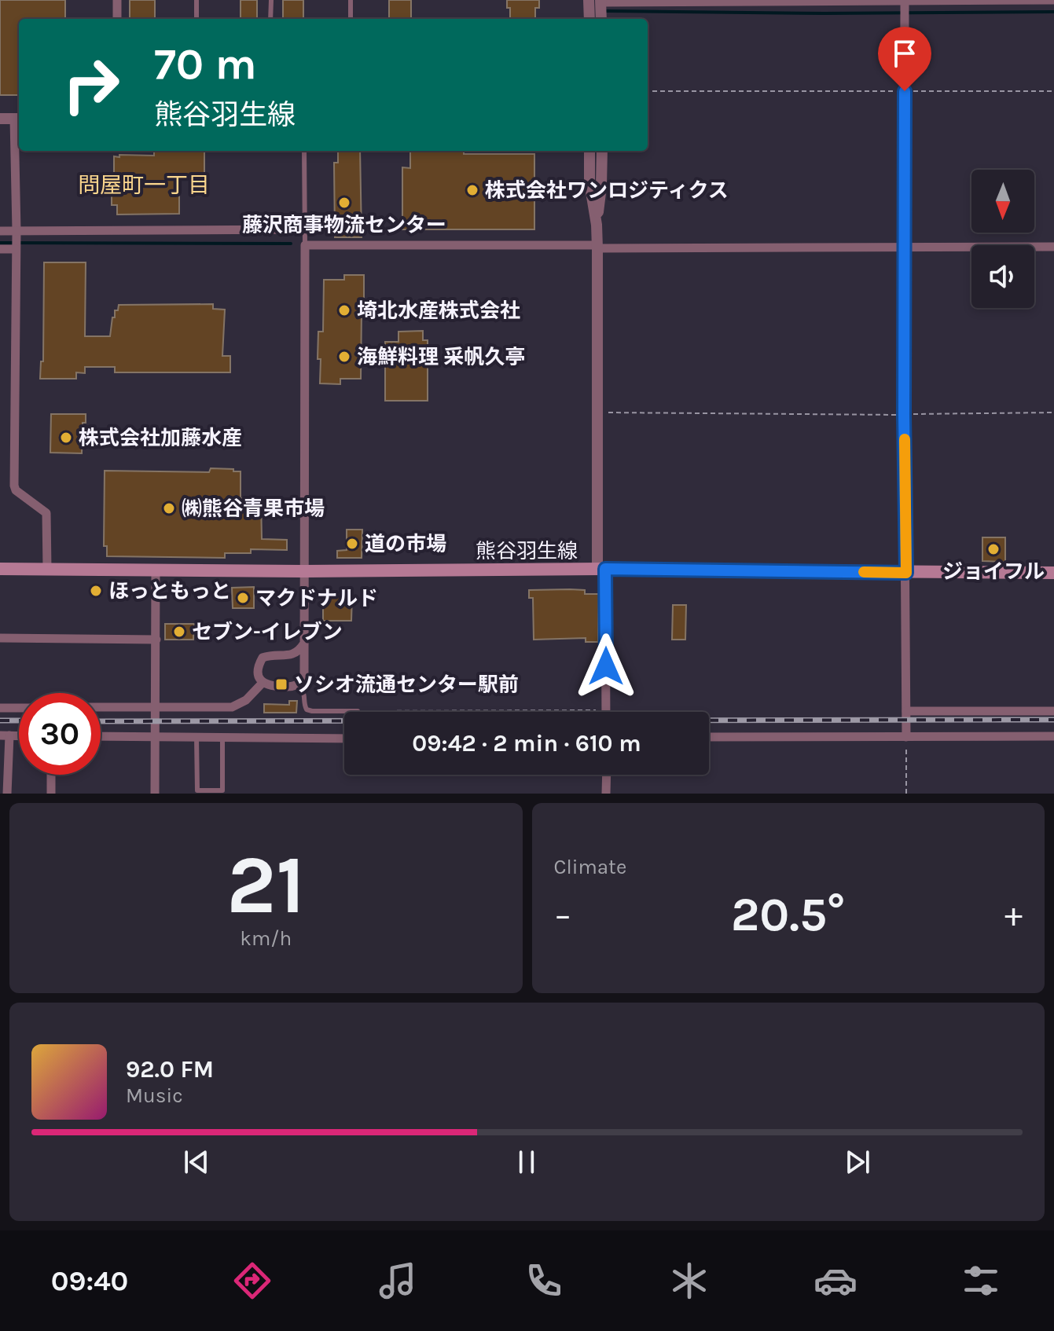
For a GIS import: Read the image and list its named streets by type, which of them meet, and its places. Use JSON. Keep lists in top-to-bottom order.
{
  "streets": {
    "main road": ["熊谷羽生線"]
  },
  "districts": ["問屋町一丁目"],
  "places": {
    "other": [
      "株式会社ワンロジティクス",
      "藤沢商事物流センター",
      "埼北水産株式会社",
      "海鮮料理 采帆久亭",
      "株式会社加藤水産",
      "㈱熊谷青果市場",
      "道の市場",
      "ジョイフル",
      "ほっともっと",
      "マクドナルド",
      "セブン-イレブン"
    ],
    "transit": ["ソシオ流通センター駅前"]
  },
  "north": "bottom",
  "page": {
    "turn": ["70 m", "熊谷羽生線"],
    "limit": "30",
    "trip": "09:42 · 2 min · 610 m",
    "tile": [
      ["21", "km/h"],
      "Climate"
    ],
    "heat": ["−", "20.5°", "+"],
    "song": ["92.0 FM", "Music"],
    "tabs": "09:40"
  }
}
